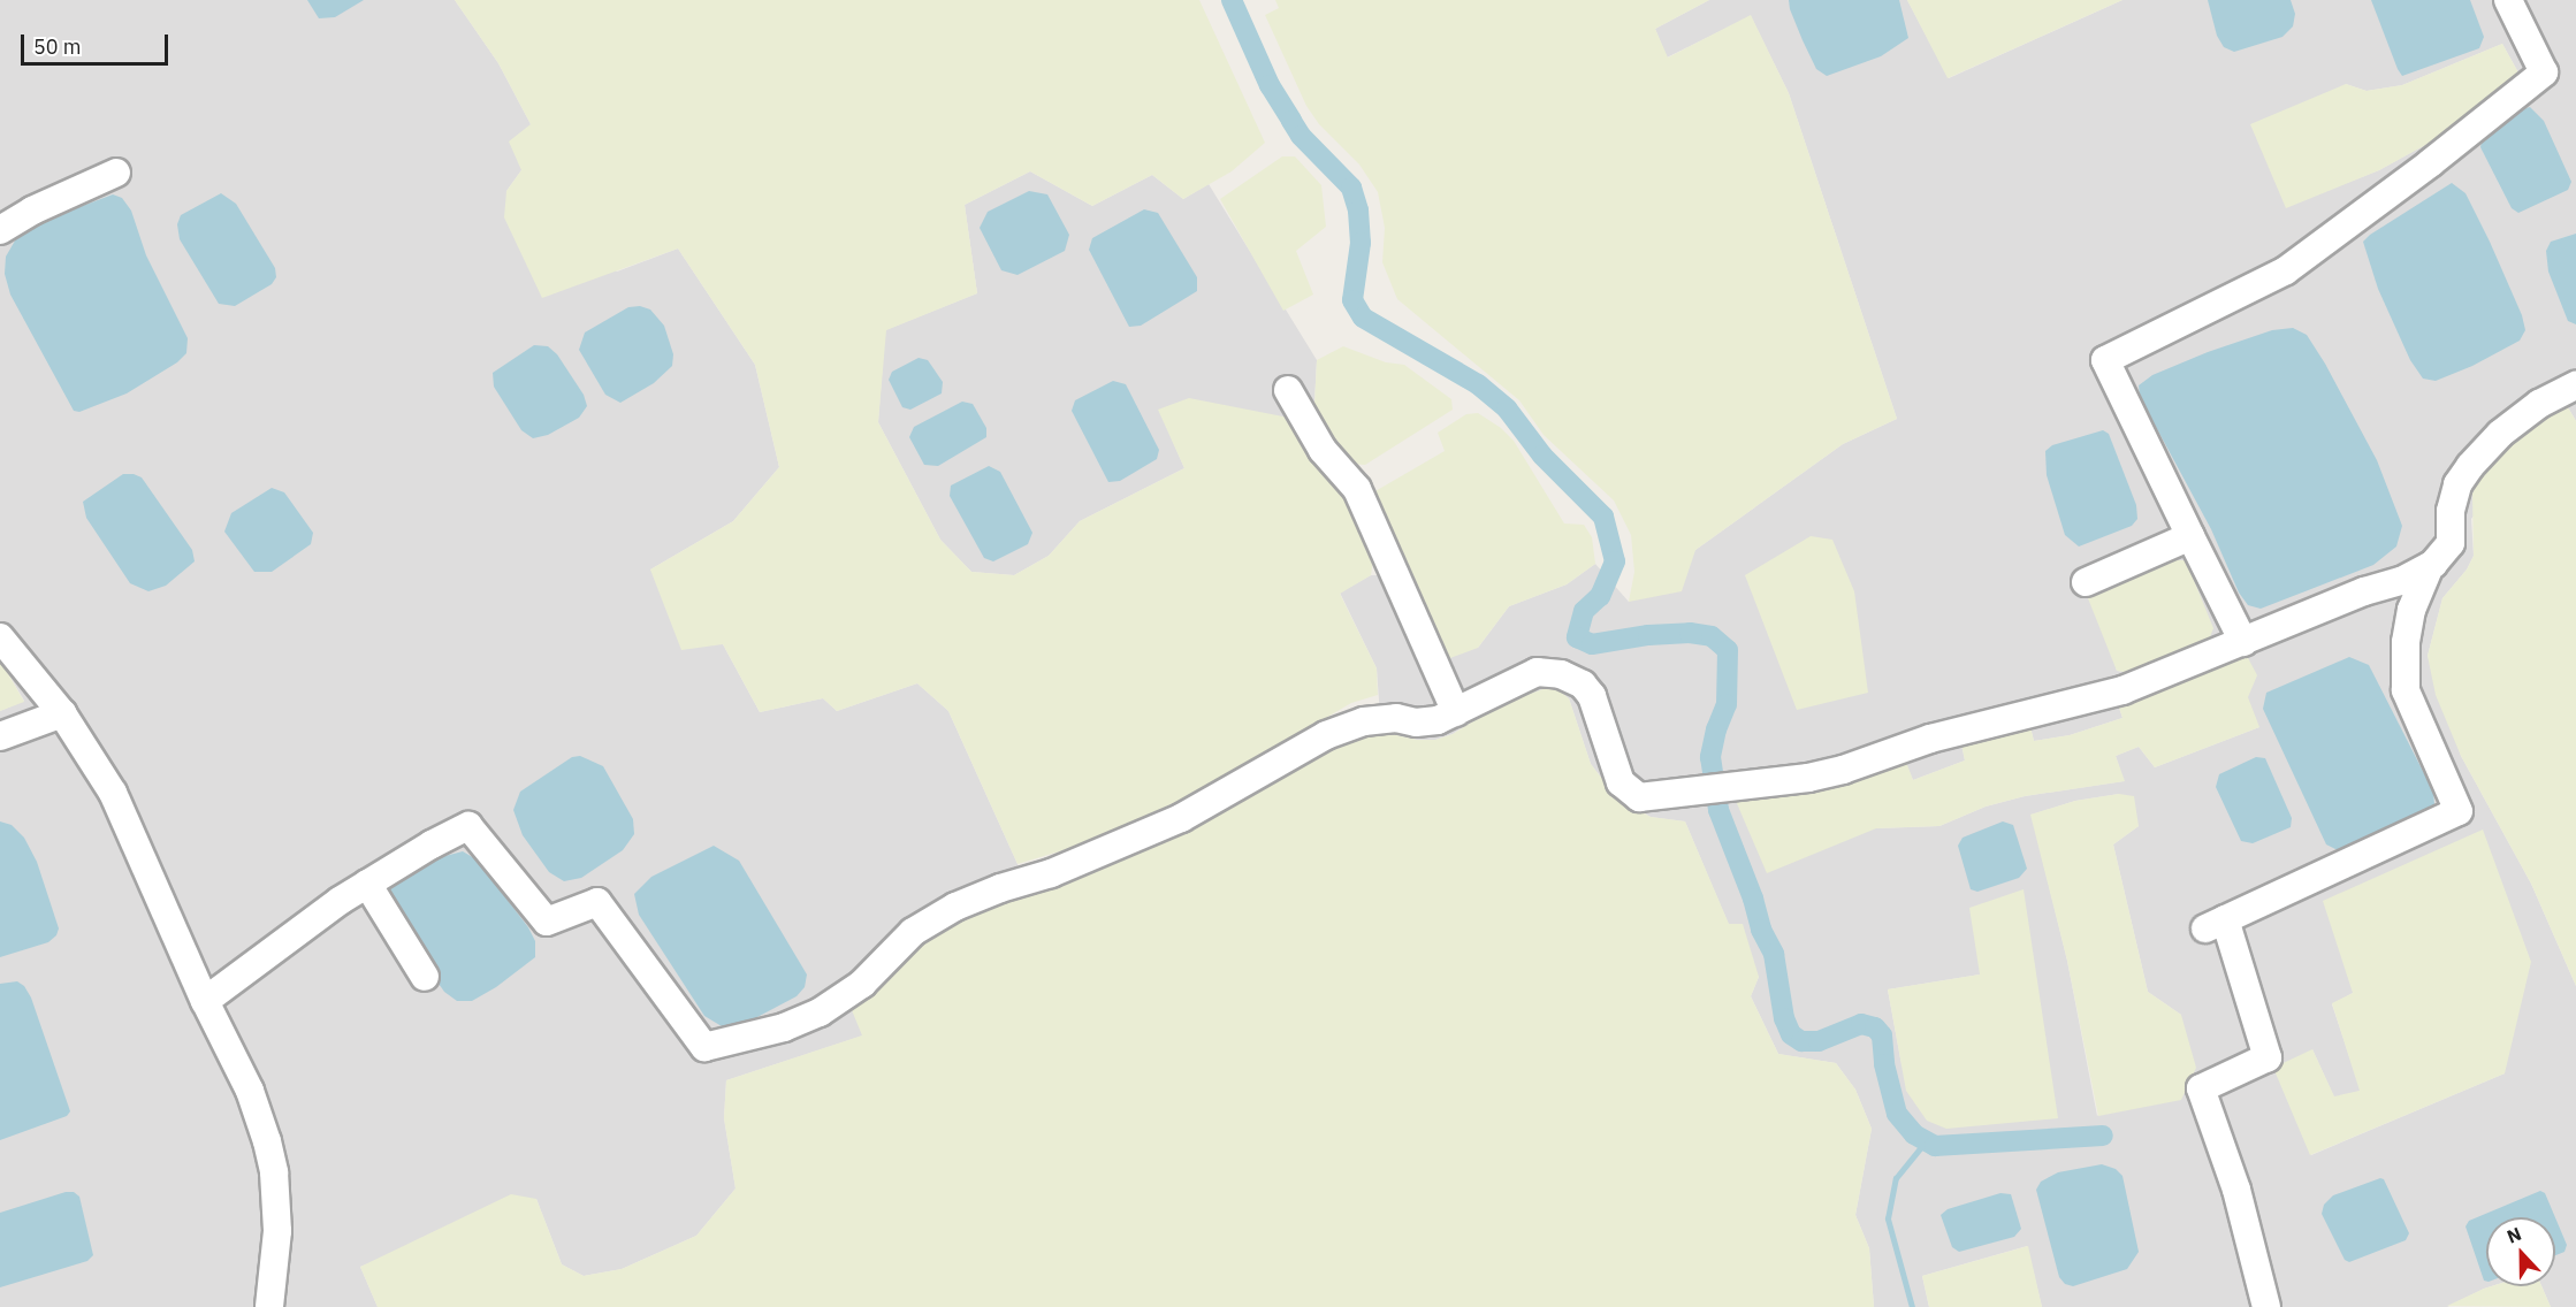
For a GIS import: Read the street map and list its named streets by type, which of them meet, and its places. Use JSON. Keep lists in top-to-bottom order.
{
  "scale_bar": "50 m",
  "north": "top"
}
